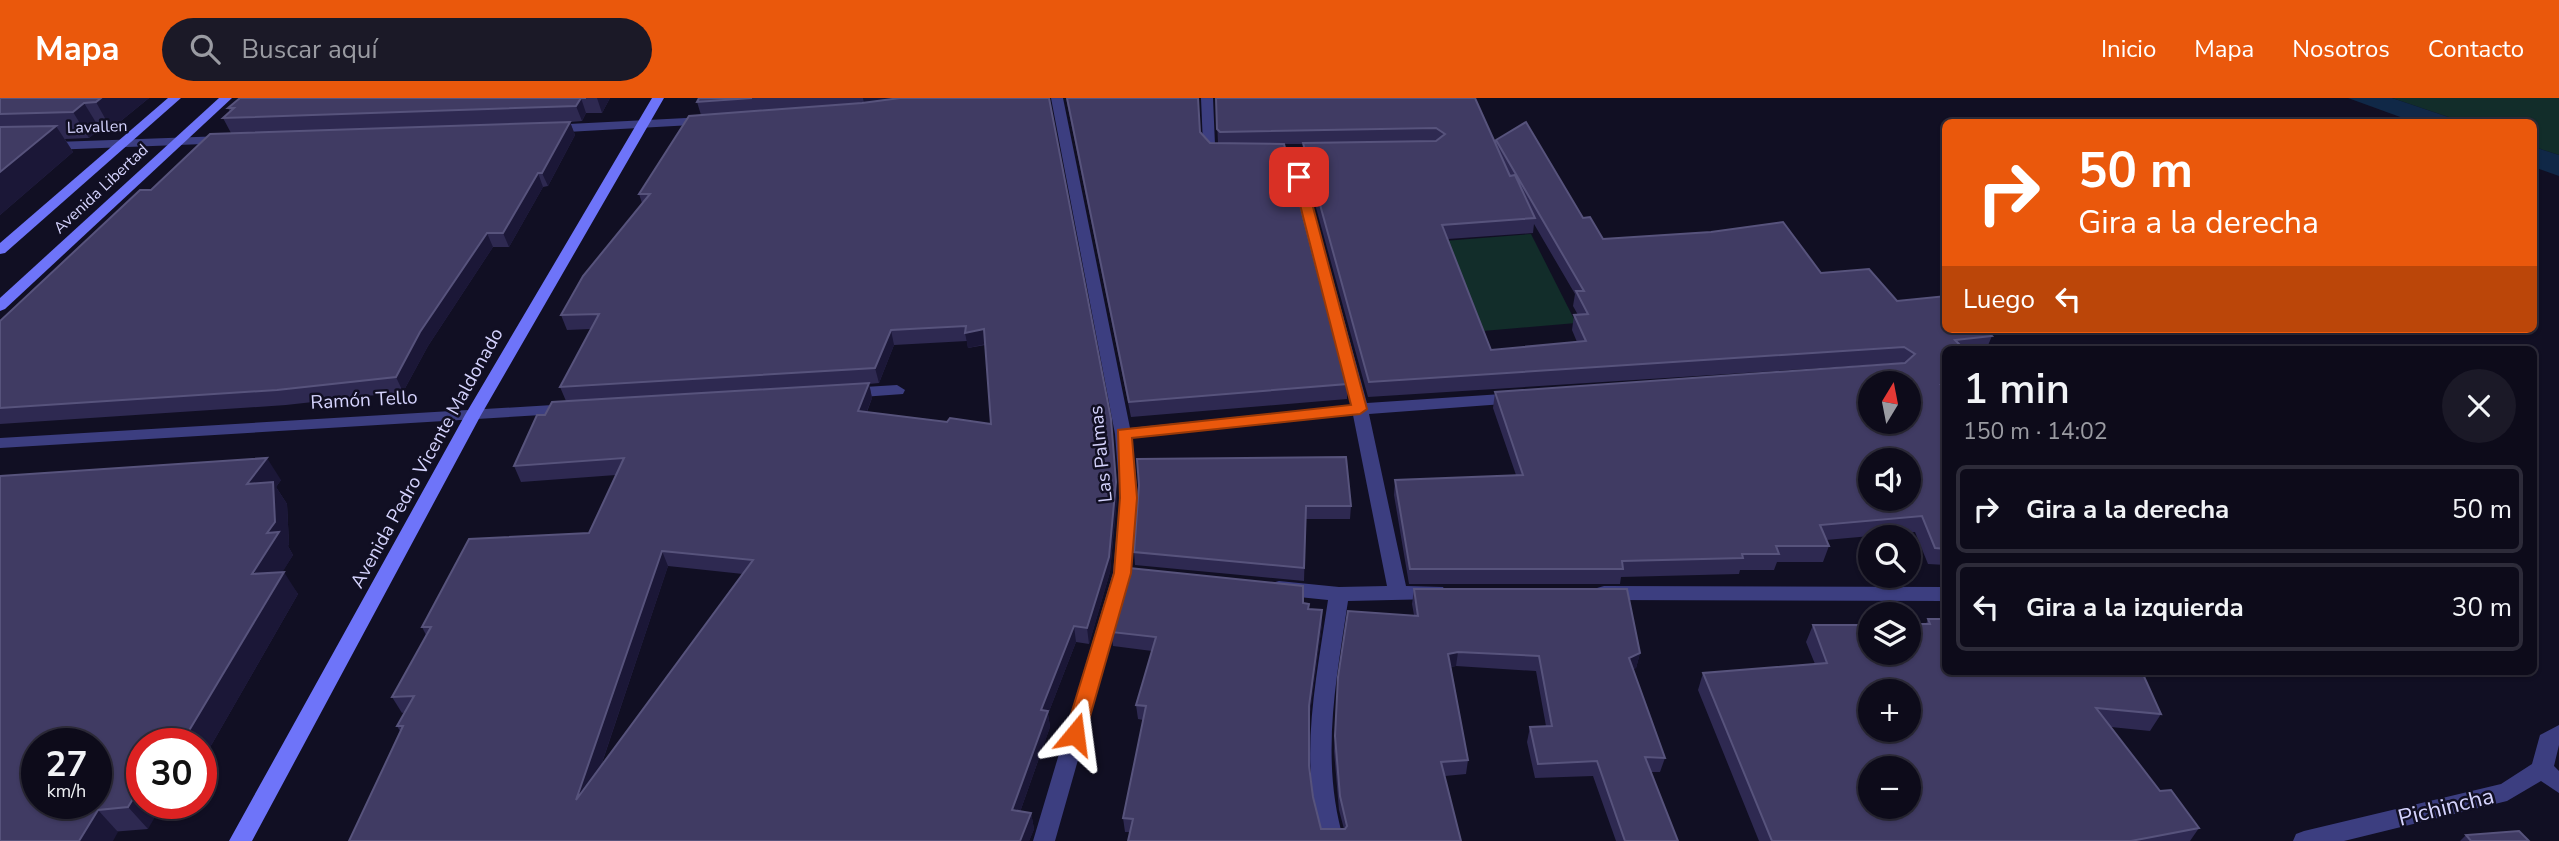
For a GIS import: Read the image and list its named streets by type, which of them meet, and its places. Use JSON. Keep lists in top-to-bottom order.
{
  "streets": {
    "main road": ["Avenida Libertad", "Avenida Pedro Vicente Maldonado"],
    "street": [
      "Lavallen",
      "Ramón Tello",
      "Las Palmas",
      "Pichincha"
    ]
  },
  "crossings": [
    ["Lavallen", "Avenida Libertad"],
    ["Ramón Tello", "Avenida Pedro Vicente Maldonado"]
  ],
  "north": "top",
  "page": {
    "header": "Mapa",
    "search": "Buscar aquí",
    "nav": [
      "Inicio",
      "Mapa",
      "Nosotros",
      "Contacto"
    ],
    "turn": ["50 m", "Gira a la derecha"],
    "then": "Luego",
    "heading": ["1 min", "150 m · 14:02"],
    "map_buttons": ["+", "−"],
    "list": [
      {
        "name": "Gira a la derecha",
        "value": "50 m"
      },
      {
        "name": "Gira a la izquierda",
        "value": "30 m"
      }
    ],
    "speed": "27 km/h",
    "limit": "30"
  }
}
